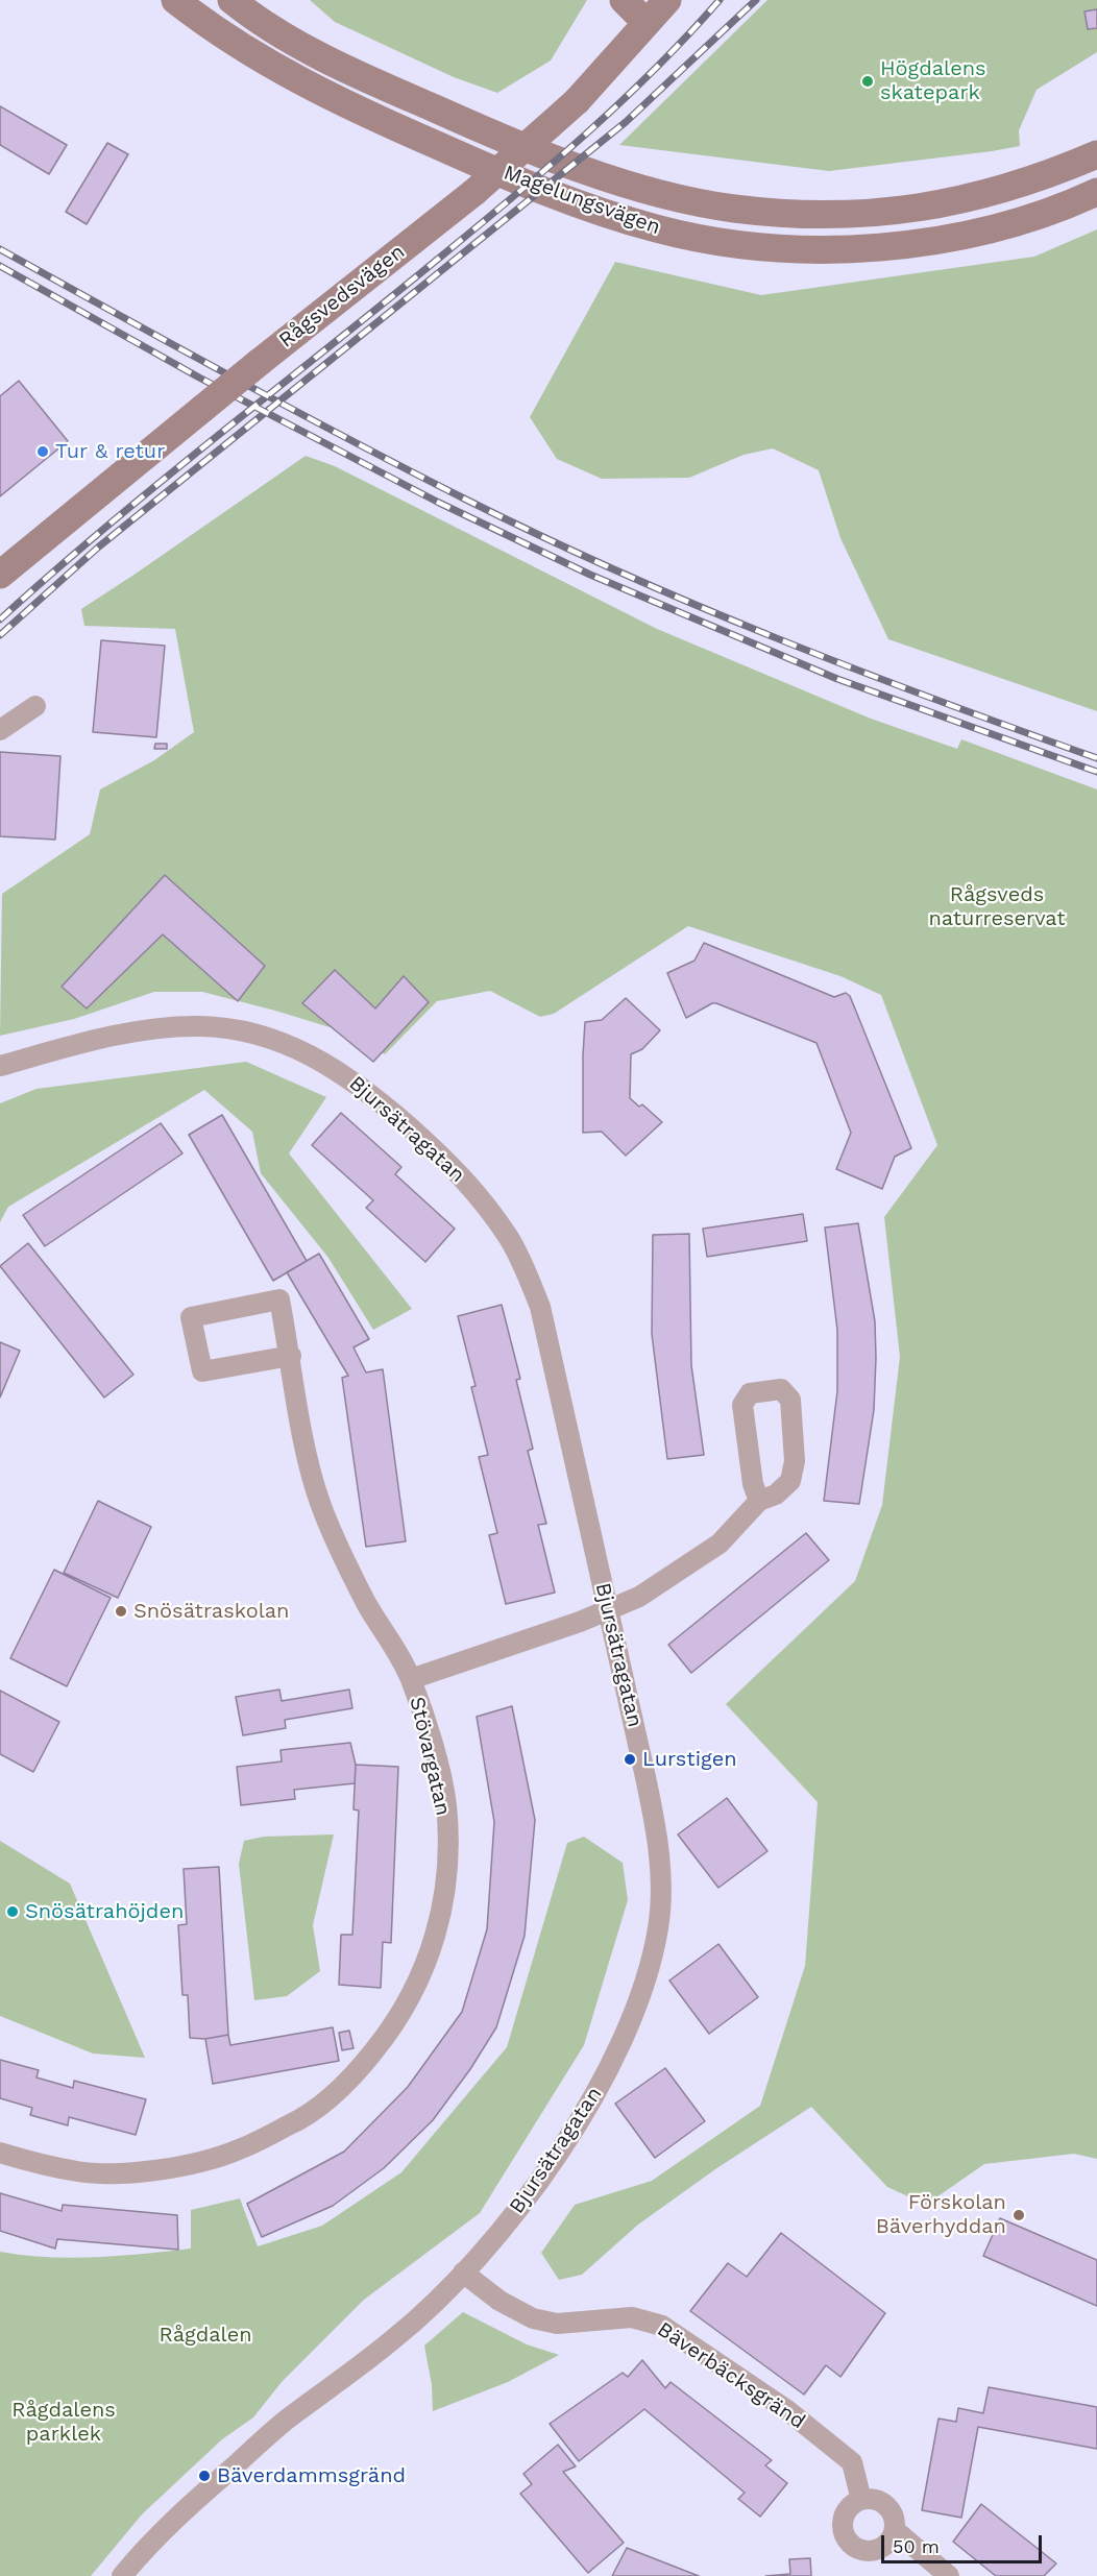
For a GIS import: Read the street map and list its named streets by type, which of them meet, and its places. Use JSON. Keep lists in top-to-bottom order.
{
  "streets": {
    "main road": ["Magelungsvägen", "Rågsvedsvägen"],
    "street": ["Bjursätragatan", "Stövargatan", "Bäverbäcksgränd"]
  },
  "crossings": [
    ["Bjursätragatan", "Bäverbäcksgränd"]
  ],
  "parks": ["Rågsveds naturreservat", "Rågdalen", "Rågdalens parklek"],
  "places": [
    "Högdalens skatepark",
    "Tur & retur",
    "Snösätraskolan",
    "Lurstigen",
    "Snösätrahöjden",
    "Förskolan Bäverhyddan",
    "Bäverdammsgränd"
  ],
  "scale_bar": "50 m"
}
